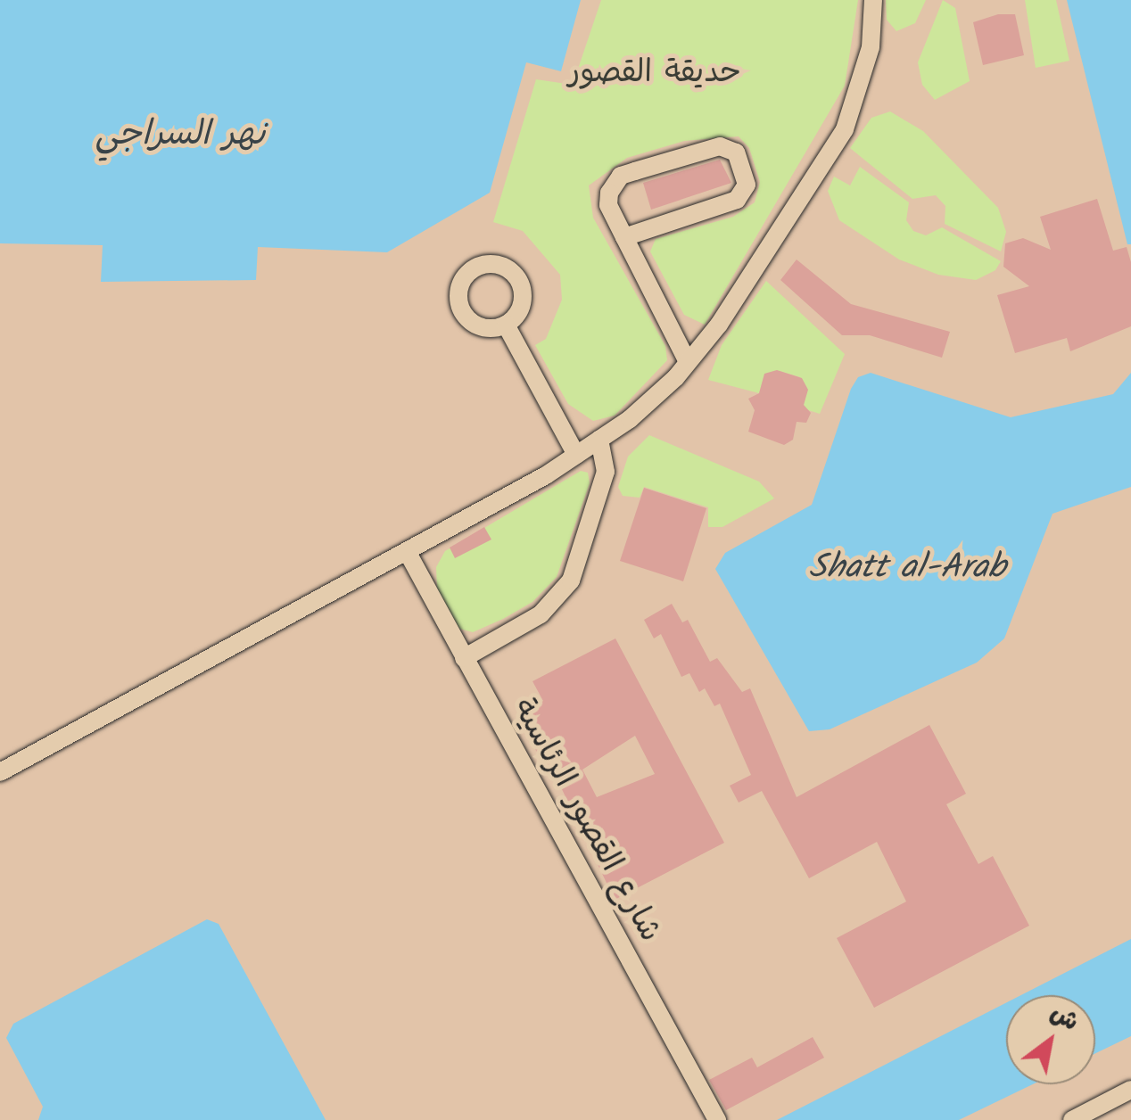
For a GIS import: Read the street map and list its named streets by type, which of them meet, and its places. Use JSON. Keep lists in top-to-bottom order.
{
  "streets": {
    "street": ["شارع القصور الرئاسية"]
  },
  "water": ["نهر السراجي", "Shatt al-Arab"],
  "parks": ["حديقة القصور"],
  "north": "top right"
}
